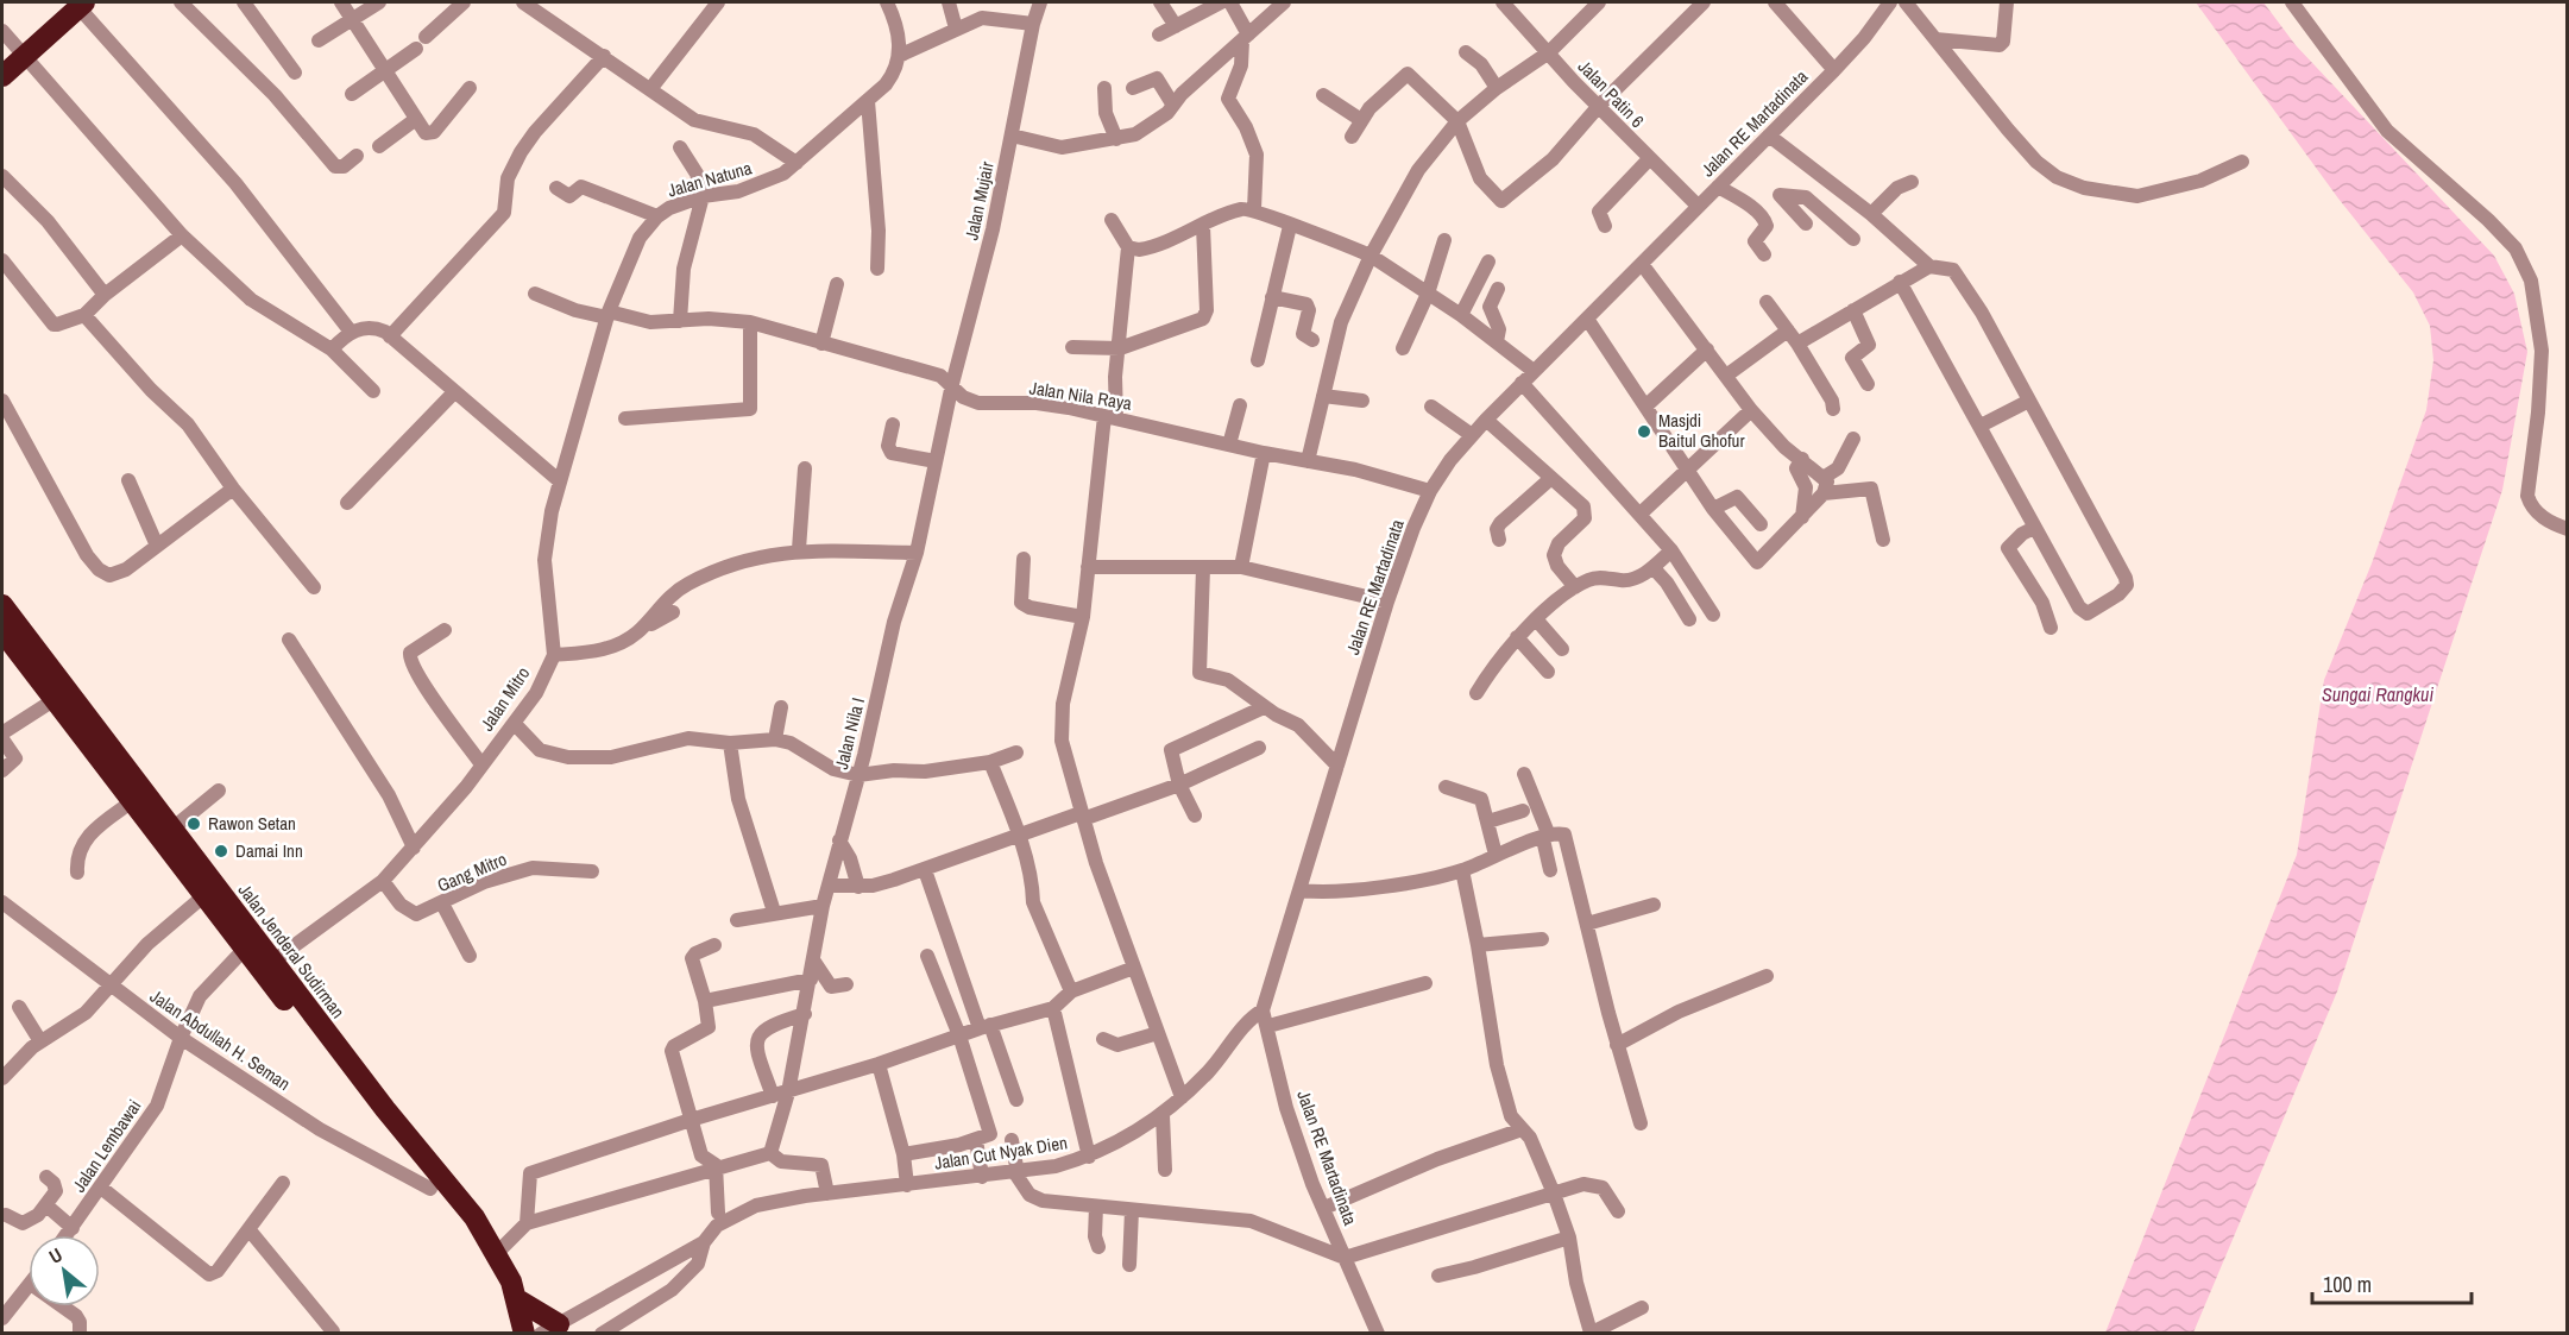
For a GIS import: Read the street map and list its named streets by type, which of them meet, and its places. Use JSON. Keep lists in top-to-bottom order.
{
  "streets": {
    "highway": ["Jalan Jenderal Sudirman"],
    "street": [
      "Jalan Patin 6",
      "Jalan RE Martadinata",
      "Jalan Natuna",
      "Jalan Mujair",
      "Jalan Nila Raya",
      "Jalan Mitro",
      "Jalan Nila I",
      "Gang Mitro",
      "Jalan Abdullah H. Seman",
      "Jalan Lembawai",
      "Jalan Cut Nyak Dien"
    ]
  },
  "crossings": [
    ["Jalan Patin 6", "Jalan RE Martadinata"],
    ["Jalan RE Martadinata", "Jalan Nila Raya"],
    ["Jalan RE Martadinata", "Jalan Cut Nyak Dien"],
    ["Jalan Natuna", "Jalan Nila Raya"],
    ["Jalan Mujair", "Jalan Nila Raya"],
    ["Jalan Mujair", "Jalan Nila I"],
    ["Jalan Nila Raya", "Jalan Nila I"],
    ["Jalan Mitro", "Gang Mitro"],
    ["Jalan Mitro", "Jalan Jenderal Sudirman"],
    ["Jalan Jenderal Sudirman", "Jalan Abdullah H. Seman"],
    ["Jalan Jenderal Sudirman", "Jalan Lembawai"],
    ["Jalan Abdullah H. Seman", "Jalan Lembawai"]
  ],
  "water": ["Sungai Rangkui"],
  "places": ["Masjdi Baitul Ghofur", "Rawon Setan", "Damai Inn"],
  "scale_bar": "100 m",
  "north": "top left"
}
